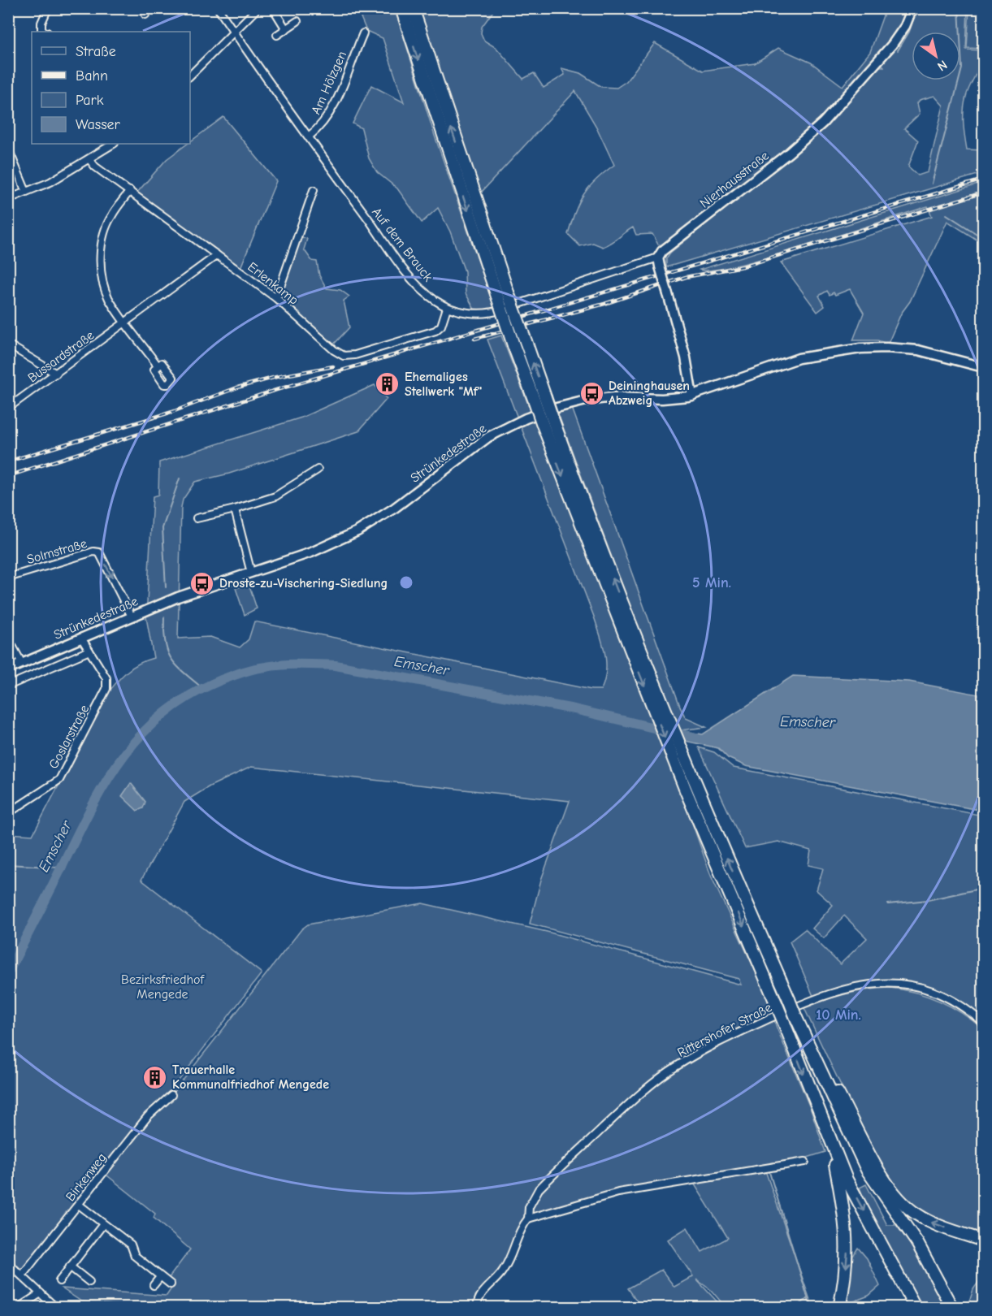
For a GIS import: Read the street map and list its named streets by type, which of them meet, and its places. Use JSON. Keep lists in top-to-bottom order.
{
  "streets": {
    "main road": ["Nierhausstraße", "Strünkedestraße"],
    "street": [
      "Am Hölzgen",
      "Auf dem Brauck",
      "Erlenkamp",
      "Bussardstraße",
      "Solmstraße",
      "Goslarstraße",
      "Rittershofer Straße",
      "Birkenweg"
    ]
  },
  "crossings": [
    ["Am Hölzgen", "Auf dem Brauck"],
    ["Nierhausstraße", "Auf dem Brauck"],
    ["Auf dem Brauck", "Erlenkamp"],
    ["Erlenkamp", "Bussardstraße"],
    ["Strünkedestraße", "Solmstraße"],
    ["Strünkedestraße", "Goslarstraße"]
  ],
  "water": ["Emscher"],
  "parks": ["Bezirksfriedhof Mengede"],
  "places": {
    "building": ["Ehemaliges Stellwerk \"Mf\"", "Trauerhalle Kommunalfriedhof Mengede"],
    "bus stop": ["Deininghausen Abzweig", "Droste-zu-Vischering-Siedlung"]
  },
  "legend": [
    "Straße",
    "Bahn",
    "Park",
    "Wasser"
  ],
  "north": "bottom right",
  "rings": ["5 Min.", "10 Min."]
}
